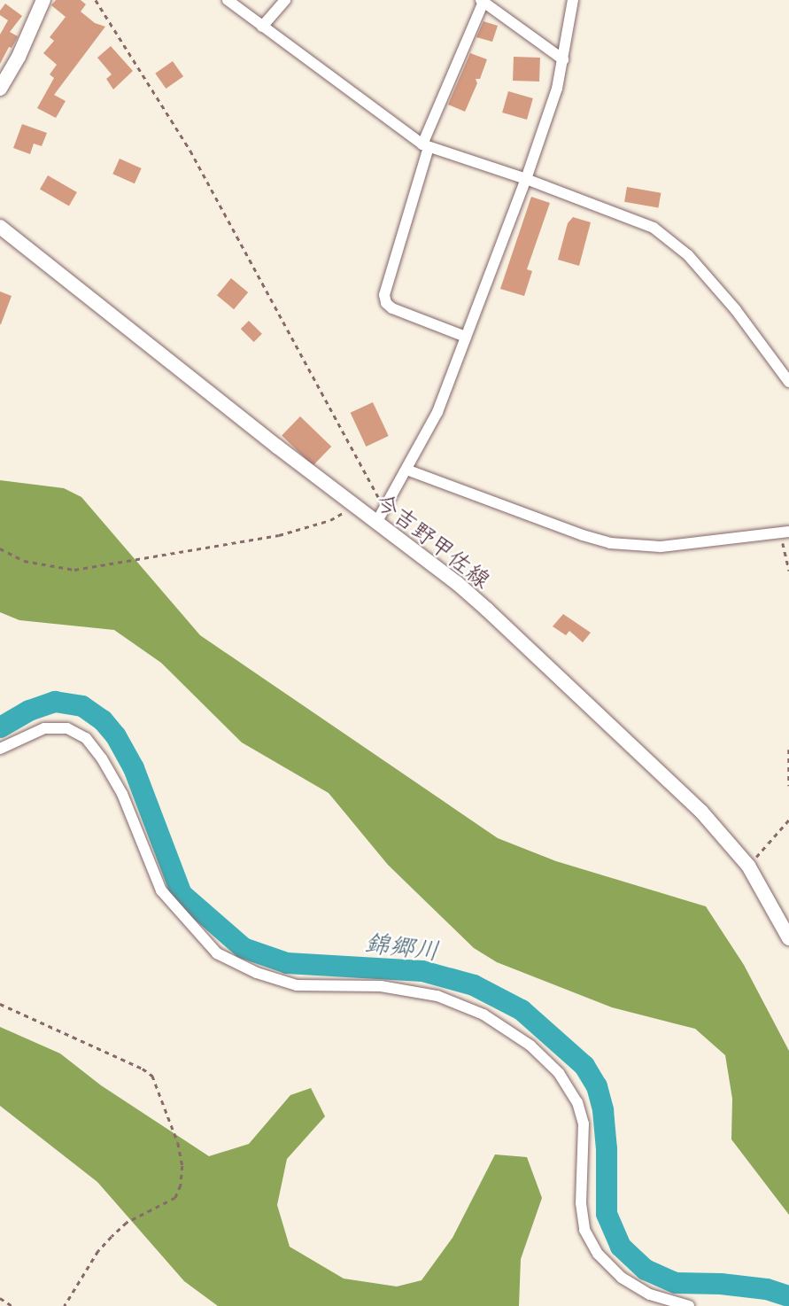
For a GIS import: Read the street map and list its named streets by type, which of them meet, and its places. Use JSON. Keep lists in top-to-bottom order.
{
  "streets": {
    "main road": ["今吉野甲佐線"]
  },
  "water": ["錦郷川"]
}
